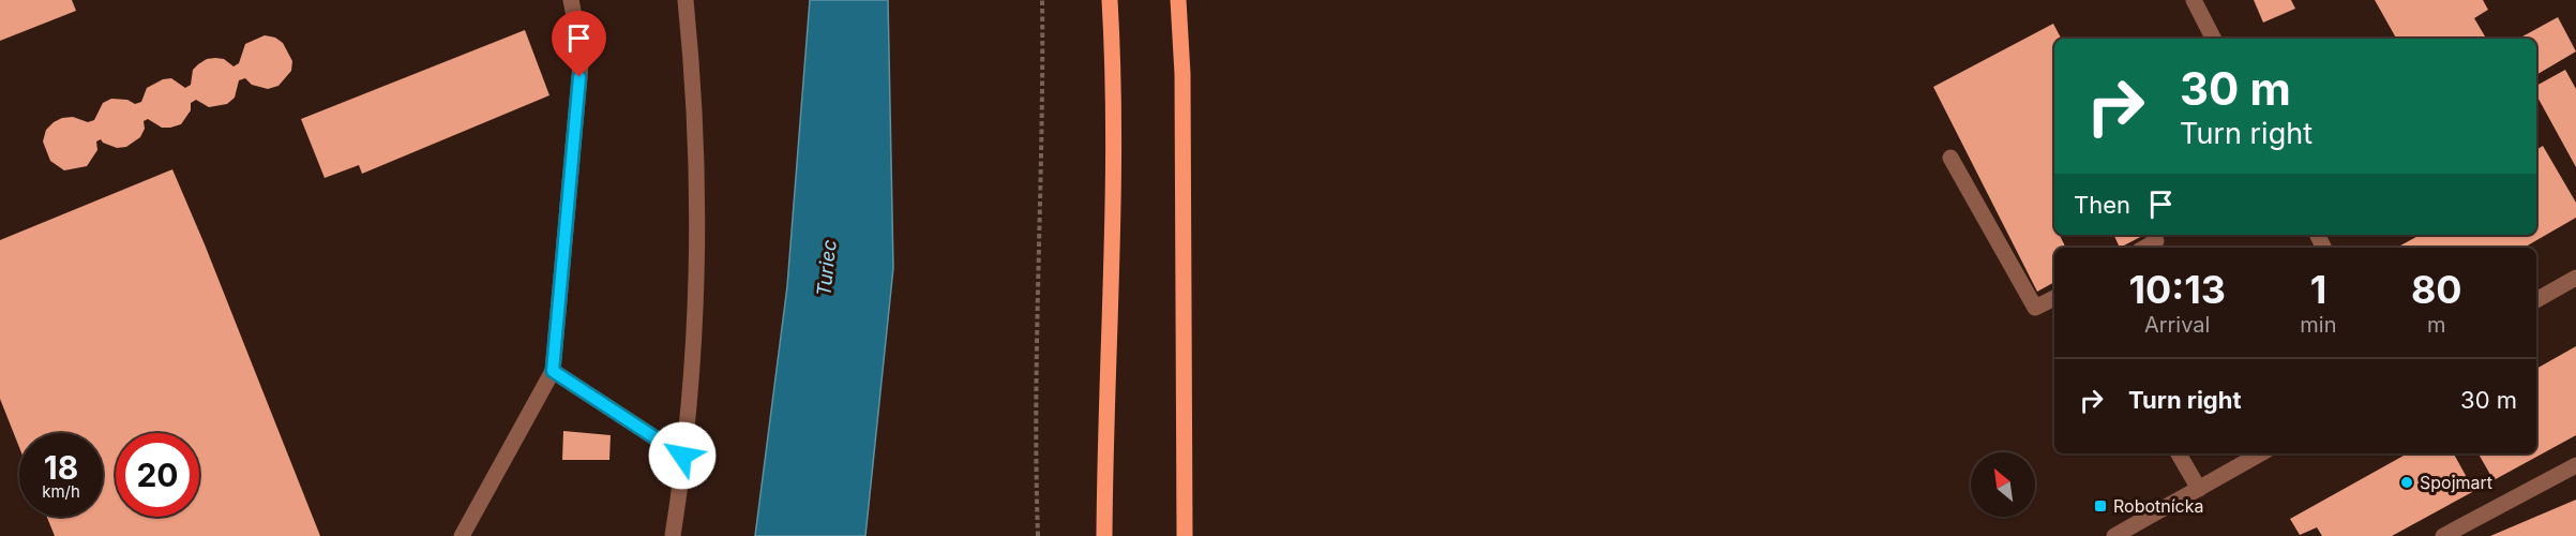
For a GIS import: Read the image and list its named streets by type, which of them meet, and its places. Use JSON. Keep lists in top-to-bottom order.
{
  "water": ["Turiec"],
  "places": {
    "other": ["Spojmart"],
    "transit": ["Robotnícka"]
  },
  "north": "top left",
  "page": {
    "turn": ["30 m", "Turn right"],
    "then": "Then",
    "eta": [
      "10:13",
      "Arrival",
      "1",
      "min",
      "80",
      "m"
    ],
    "list": [
      {
        "name": "Turn right",
        "value": "30 m"
      }
    ],
    "speed": "18 km/h",
    "limit": "20"
  }
}
